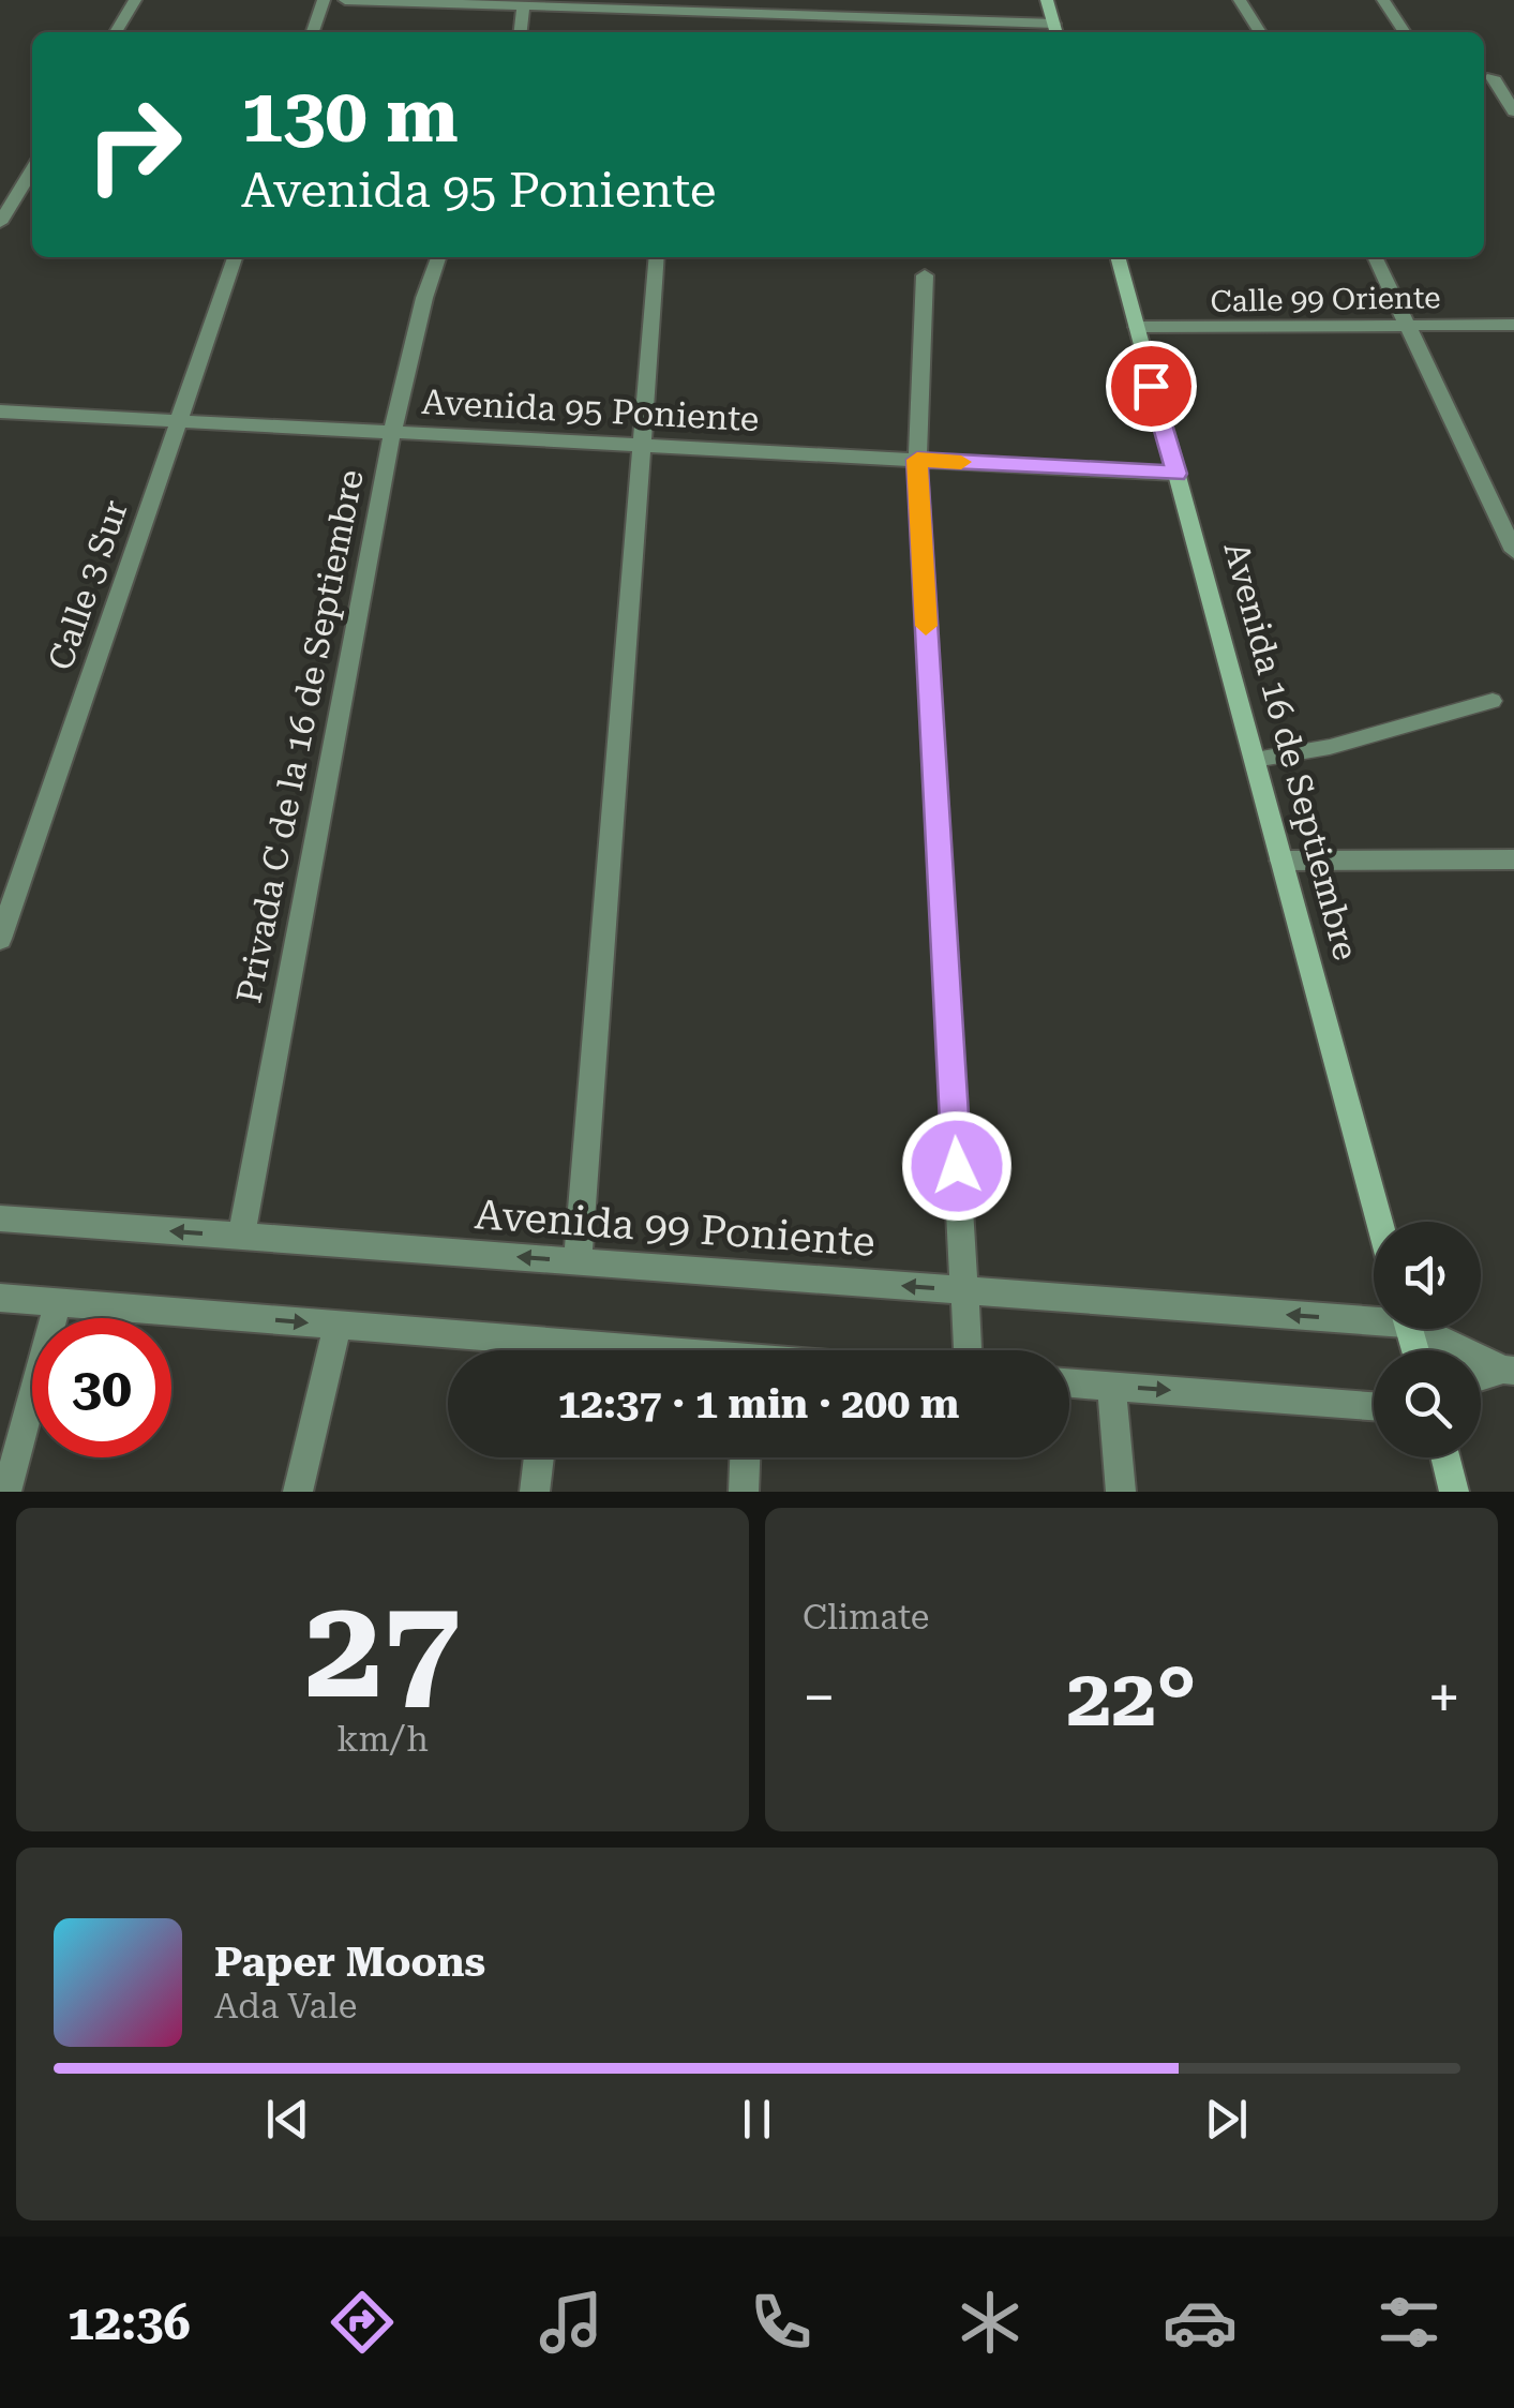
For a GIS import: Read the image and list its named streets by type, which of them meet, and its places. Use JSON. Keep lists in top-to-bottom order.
{
  "streets": {
    "main road": ["Avenida 16 de Septiembre"],
    "street": [
      "Calle 99 Oriente",
      "Avenida 95 Poniente",
      "Calle 3 Sur",
      "Privada C de la 16 de Septiembre",
      "Avenida 99 Poniente"
    ]
  },
  "crossings": [
    ["Calle 99 Oriente", "Avenida 16 de Septiembre"],
    ["Avenida 95 Poniente", "Calle 3 Sur"],
    ["Avenida 95 Poniente", "Privada C de la 16 de Septiembre"],
    ["Avenida 95 Poniente", "Avenida 16 de Septiembre"],
    ["Privada C de la 16 de Septiembre", "Avenida 99 Poniente"]
  ],
  "page": {
    "turn": ["130 m", "Avenida 95 Poniente"],
    "limit": "30",
    "trip": "12:37 · 1 min · 200 m",
    "tile": [
      ["27", "km/h"],
      "Climate"
    ],
    "heat": ["−", "22°", "+"],
    "song": ["Paper Moons", "Ada Vale"],
    "tabs": "12:36"
  }
}
